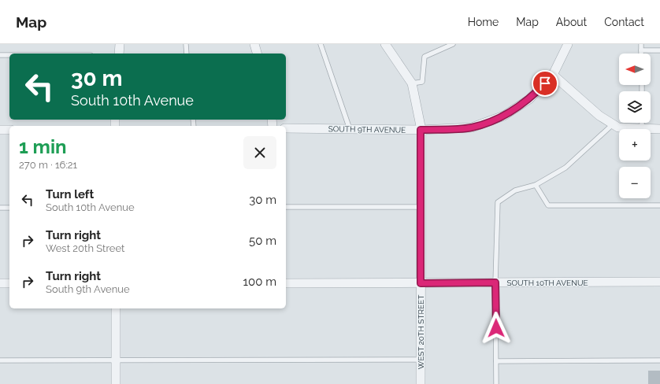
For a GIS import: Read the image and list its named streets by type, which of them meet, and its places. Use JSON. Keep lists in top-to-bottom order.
{
  "streets": {
    "street": ["SOUTH 9TH AVENUE", "SOUTH 10TH AVENUE", "WEST 20TH STREET"]
  },
  "crossings": [
    ["SOUTH 9TH AVENUE", "WEST 20TH STREET"],
    ["SOUTH 10TH AVENUE", "WEST 20TH STREET"]
  ],
  "north": "left",
  "page": {
    "header": "Map",
    "nav": [
      "Home",
      "Map",
      "About",
      "Contact"
    ],
    "map_buttons": ["+", "−"],
    "turn": ["30 m", "South 10th Avenue"],
    "heading": ["1 min", "270 m · 16:21"],
    "list": [
      {
        "name": "Turn left",
        "note": "South 10th Avenue",
        "value": "30 m"
      },
      {
        "name": "Turn right",
        "note": "West 20th Street",
        "value": "50 m"
      },
      {
        "name": "Turn right",
        "note": "South 9th Avenue",
        "value": "100 m"
      }
    ]
  }
}
